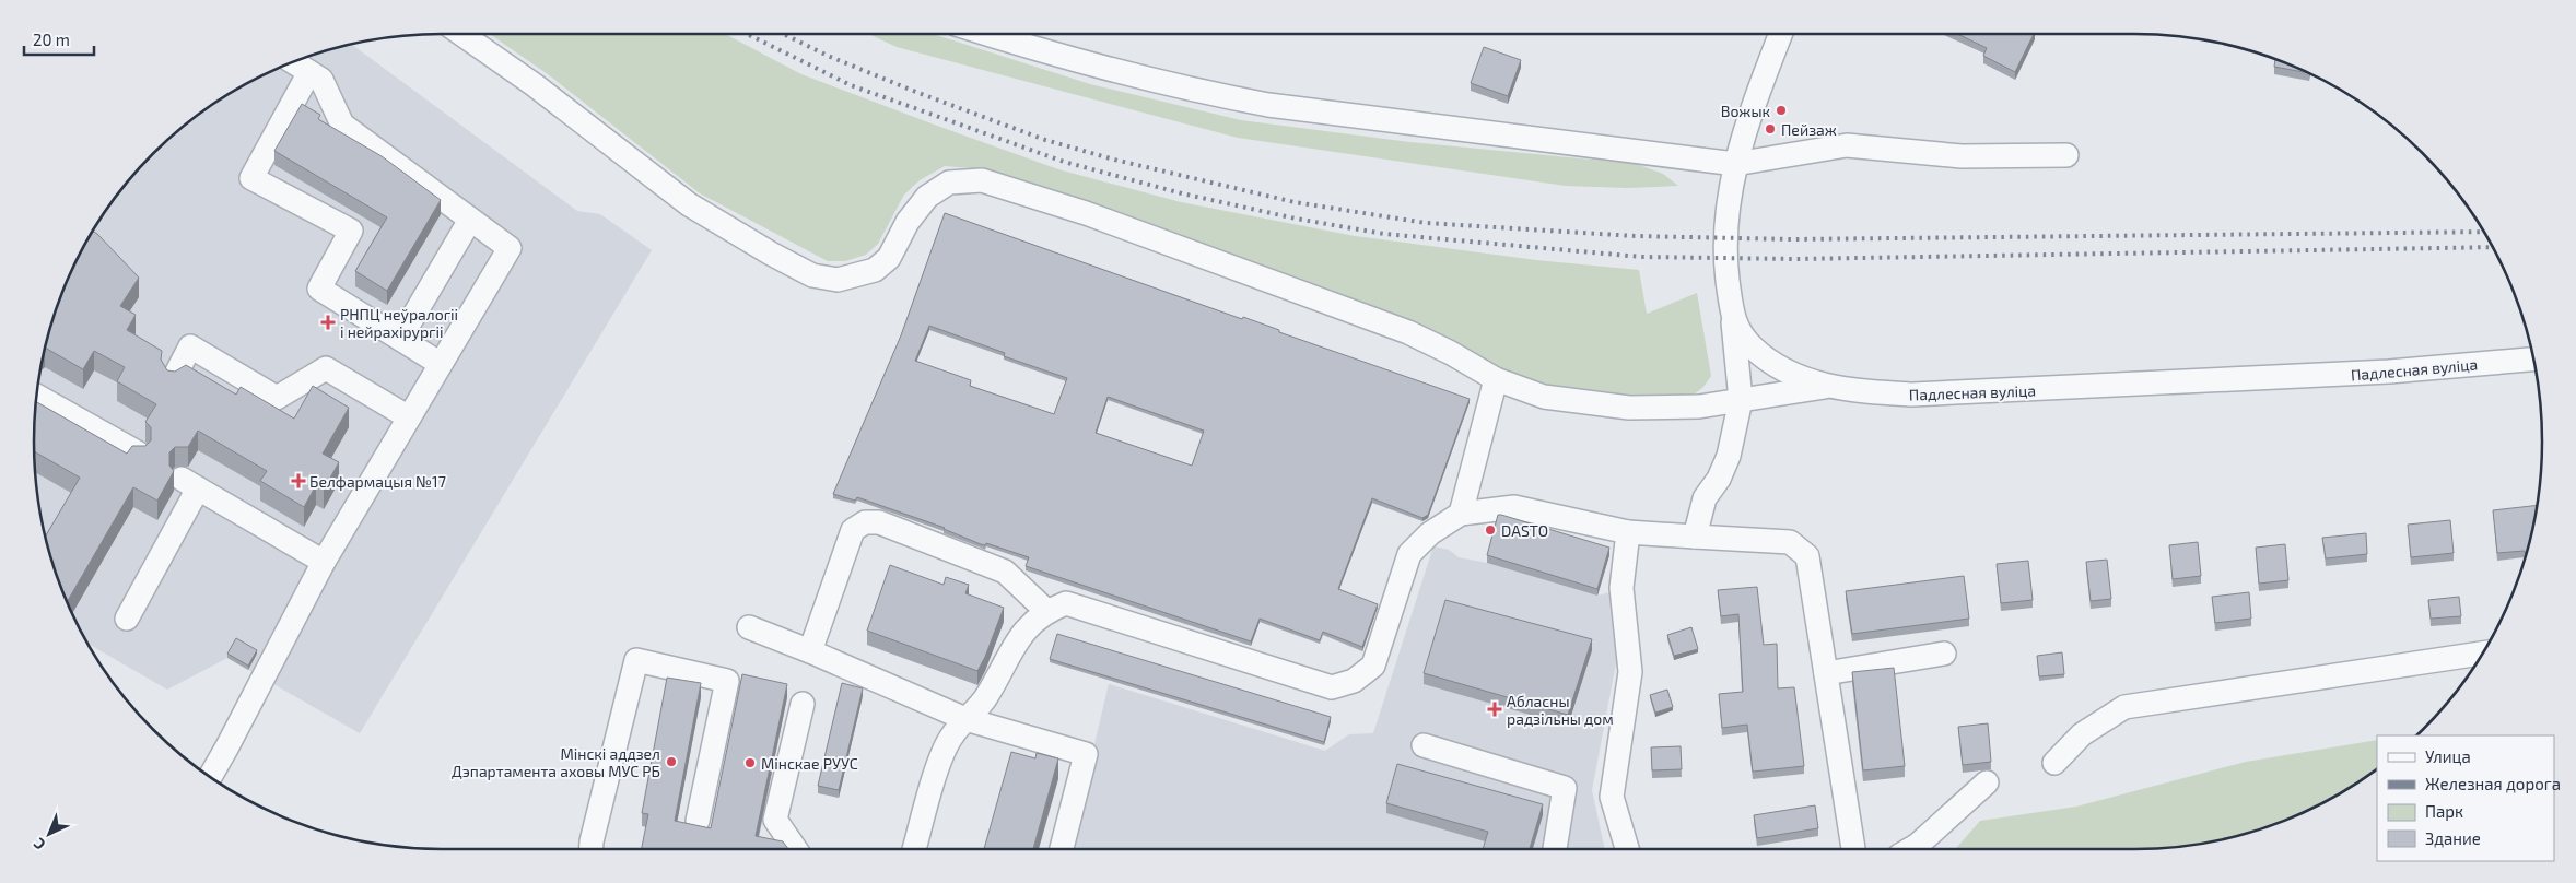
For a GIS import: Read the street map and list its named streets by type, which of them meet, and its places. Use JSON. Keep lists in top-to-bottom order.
{
  "streets": {
    "street": ["Падлесная вуліца"]
  },
  "places": {
    "other": [
      "Вожык",
      "Пейзаж",
      "DASTO",
      "Мінскі аддзел Дэпартамента аховы МУС РБ",
      "Мінскае РУУС"
    ],
    "health": ["РНПЦ неўралогіі і нейрахірургіі", "Белфармацыя №17", "Абласны радзільны дом"]
  },
  "legend": [
    "Улица",
    "Железная дорога",
    "Парк",
    "Здание"
  ],
  "scale_bar": "20 m",
  "north": "bottom left"
}
